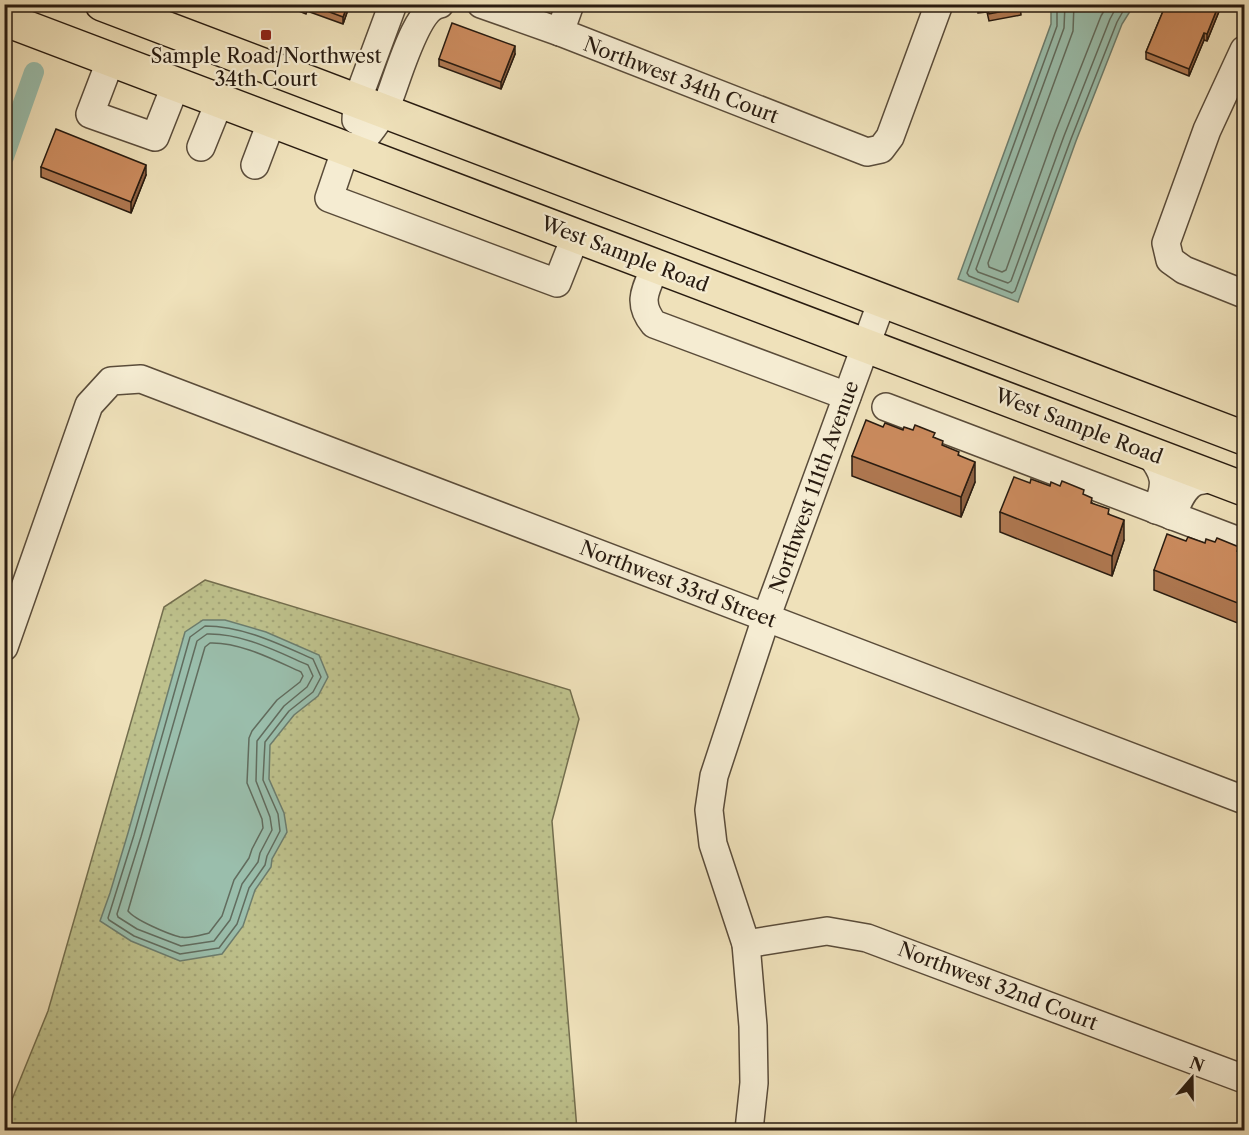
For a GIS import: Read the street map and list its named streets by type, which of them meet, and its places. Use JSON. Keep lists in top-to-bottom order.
{
  "streets": {
    "main road": ["West Sample Road"],
    "street": [
      "Northwest 34th Court",
      "Northwest 111th Avenue",
      "Northwest 33rd Street",
      "Northwest 32nd Court"
    ]
  },
  "crossings": [
    ["West Sample Road", "Northwest 111th Avenue"],
    ["Northwest 111th Avenue", "Northwest 33rd Street"],
    ["Northwest 111th Avenue", "Northwest 32nd Court"]
  ],
  "places": {
    "transit": ["Sample Road/Northwest 34th Court"]
  },
  "north": "top"
}
